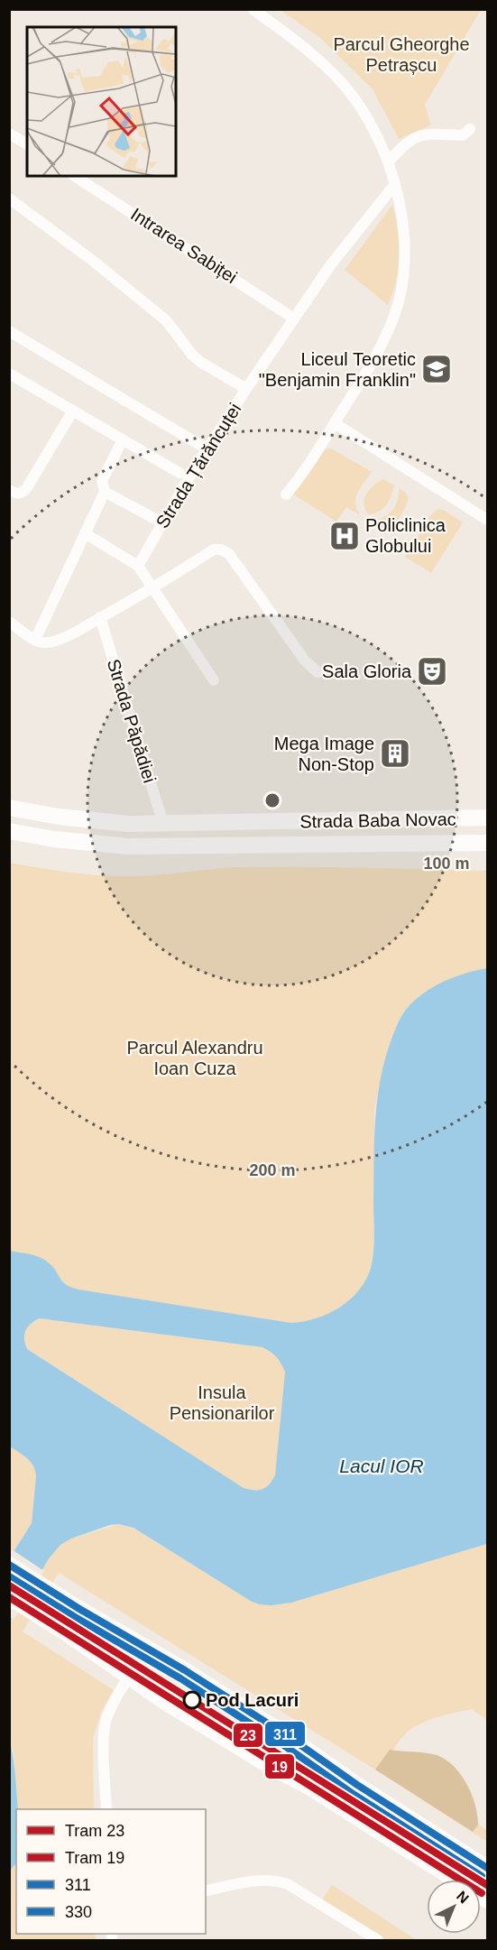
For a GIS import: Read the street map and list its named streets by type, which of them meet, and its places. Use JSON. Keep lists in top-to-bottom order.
{
  "streets": {
    "main road": ["Strada Baba Novac"],
    "street": ["Intrarea Sabiței", "Strada Țărăncuței", "Strada Păpădiei"]
  },
  "crossings": [
    ["Intrarea Sabiței", "Strada Țărăncuței"],
    ["Strada Păpădiei", "Strada Baba Novac"]
  ],
  "water": ["Lacul IOR"],
  "parks": ["Parcul Gheorghe Petrașcu", "Parcul Alexandru Ioan Cuza", "Insula Pensionarilor"],
  "places": {
    "school or university": ["Liceul Teoretic \"Benjamin Franklin\""],
    "hospital": ["Policlinica Globului"],
    "theatre": ["Sala Gloria"],
    "building": ["Mega Image Non-Stop"],
    "other": ["Pod Lacuri"]
  },
  "lines": [
    "transit line 311",
    "transit line 330",
    "tram line 23",
    "tram line 19"
  ],
  "legend": [
    "Tram 23",
    "Tram 19",
    "311",
    "330"
  ],
  "north": "top right",
  "rings": ["100 m", "200 m"]
}
